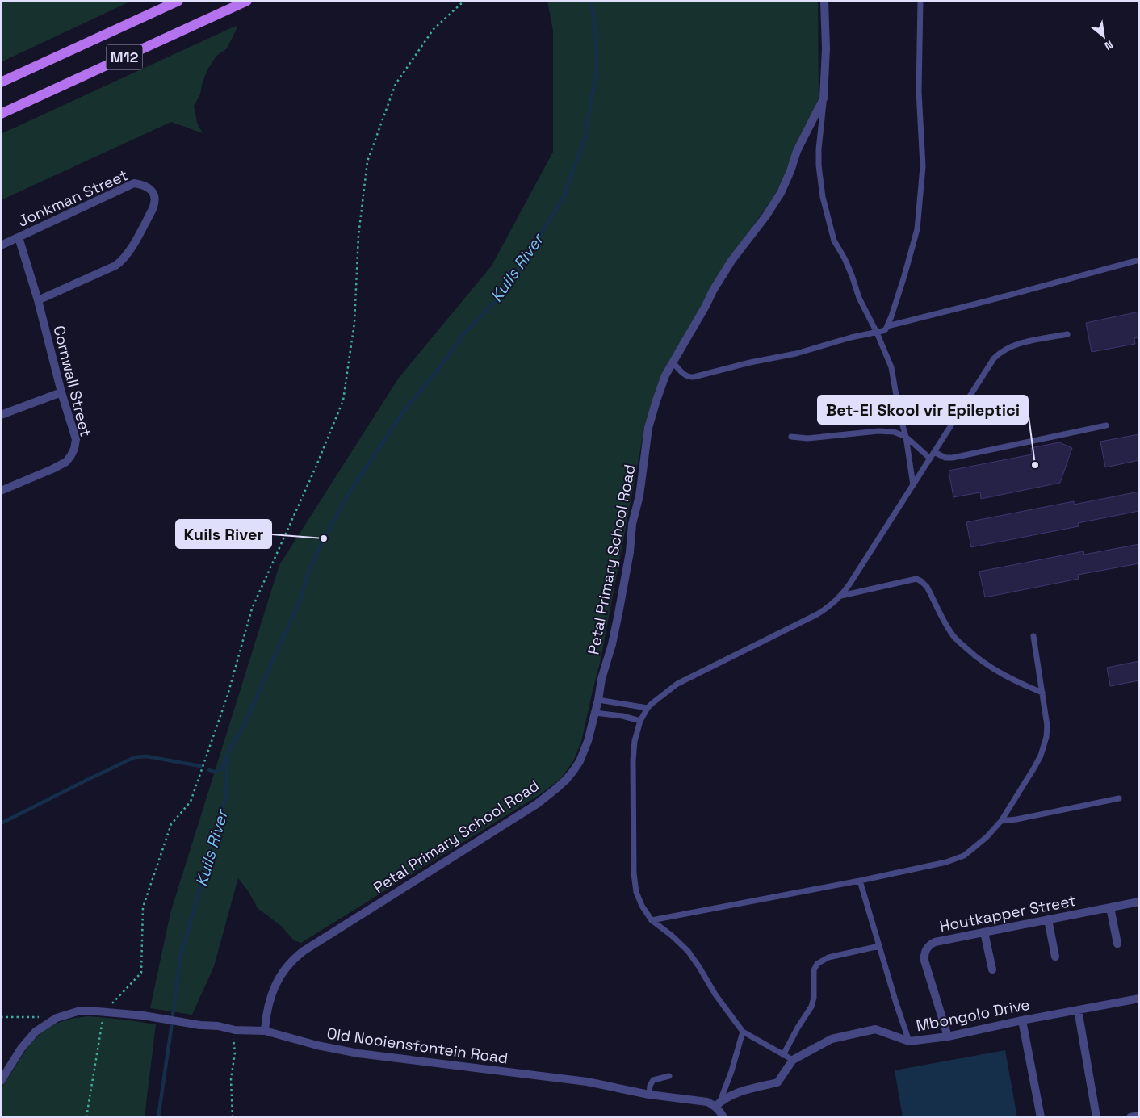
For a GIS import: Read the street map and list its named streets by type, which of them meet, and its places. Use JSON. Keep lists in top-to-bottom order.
{
  "streets": {
    "main road": ["M12"],
    "street": [
      "Jonkman Street",
      "Cornwall Street",
      "Petal Primary School Road",
      "Houtkapper Street",
      "Mbongolo Drive",
      "Old Nooiensfontein Road"
    ]
  },
  "crossings": [
    ["Jonkman Street", "Cornwall Street"],
    ["Petal Primary School Road", "Old Nooiensfontein Road"],
    ["Houtkapper Street", "Mbongolo Drive"],
    ["Mbongolo Drive", "Old Nooiensfontein Road"]
  ],
  "water": ["Kuils River"],
  "places": ["Bet-El Skool vir Epileptici", "Kuils River"],
  "north": "bottom right"
}
